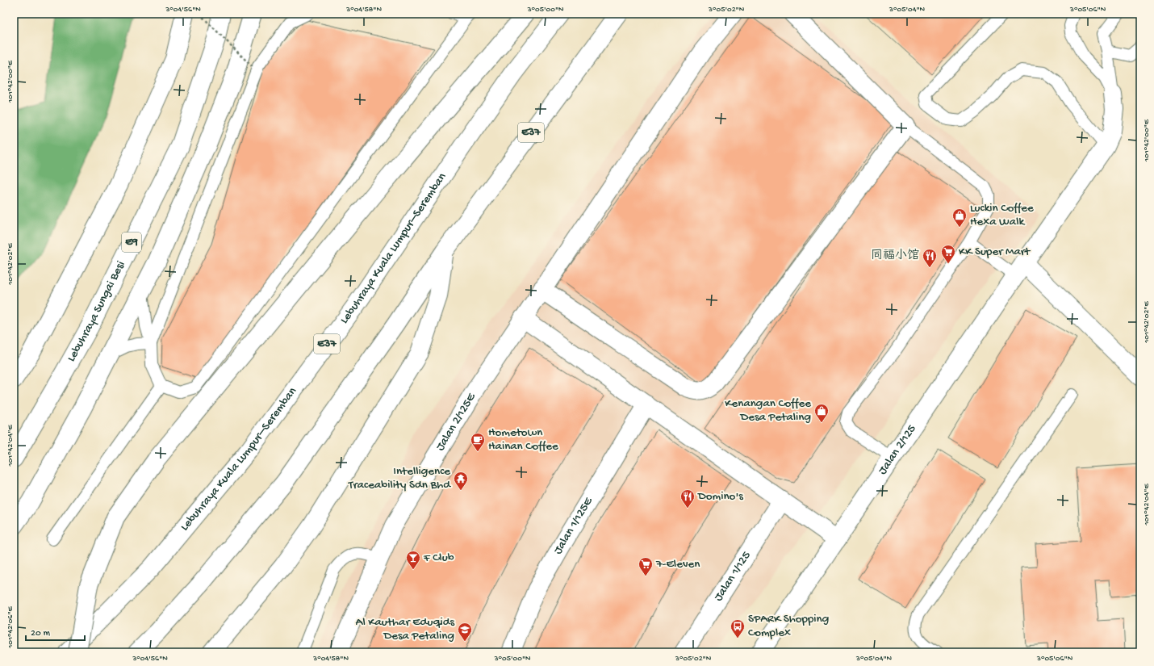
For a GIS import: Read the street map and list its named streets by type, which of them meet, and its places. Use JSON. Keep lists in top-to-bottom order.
{
  "streets": {
    "main road": [
      "E37",
      "E9",
      "Lebuhraya Kuala Lumpur–Seremban",
      "Lebuhraya Sungai Besi",
      "Jalan 2/125E",
      "Jalan 2/125",
      "Jalan 1/125E",
      "Jalan 1/125"
    ]
  },
  "places": {
    "shop": ["Luckin Coffee Hexa Walk", "Kenangan Coffee Desa Petaling"],
    "supermarket": ["KK Super Mart", "7-Eleven"],
    "restaurant": ["同福小馆", "Domino's"],
    "cafe": ["Hometown Hainan Coffee"],
    "temple": ["Intelligence Traceability Sdn Bhd"],
    "bar": ["F Club"],
    "bus stop": ["SPARK Shopping Complex"],
    "school or university": ["Al Kauthar Eduqids Desa Petaling"]
  },
  "scale_bar": "20 m",
  "coordinates": [
    "3°04'56\"N",
    "3°04'58\"N",
    "3°05'00\"N",
    "3°05'02\"N",
    "3°05'04\"N",
    "3°05'06\"N",
    "101°42'00\"E",
    "101°42'02\"E",
    "101°42'04\"E",
    "101°42'06\"E"
  ]
}
